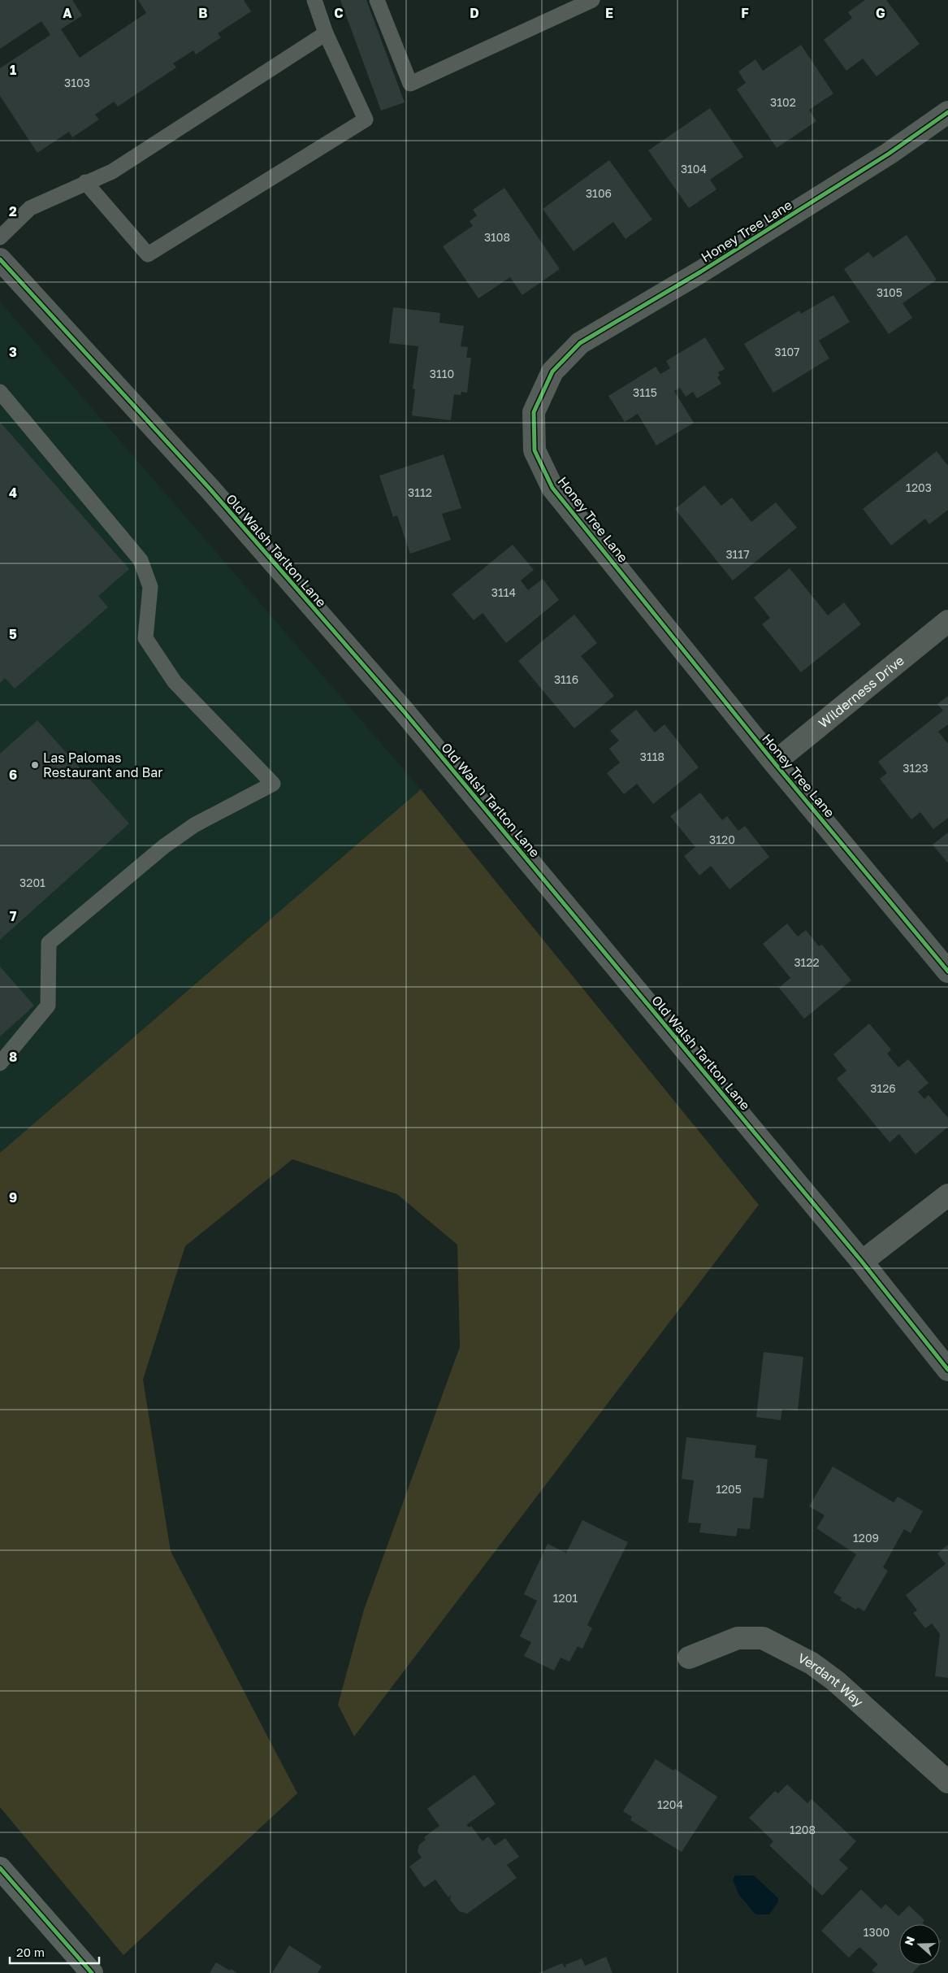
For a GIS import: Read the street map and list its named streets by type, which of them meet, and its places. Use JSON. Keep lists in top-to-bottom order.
{
  "streets": {
    "street": [
      "Honey Tree Lane",
      "Old Walsh Tarlton Lane",
      "Wilderness Drive",
      "Verdant Way"
    ]
  },
  "crossings": [
    ["Honey Tree Lane", "Wilderness Drive"]
  ],
  "places": ["Las Palomas Restaurant and Bar"],
  "house_numbers": [
    "3103",
    "3102",
    "3104",
    "3106",
    "3108",
    "3105",
    "3107",
    "3110",
    "3115",
    "1203",
    "3112",
    "3117",
    "3114",
    "3116",
    "3118",
    "3123",
    "3120",
    "3201",
    "3122",
    "3126",
    "1205",
    "1209",
    "1201",
    "1204",
    "1208",
    "1300"
  ],
  "scale_bar": "20 m",
  "north": "left",
  "grid": {
    "columns": [
      "A",
      "B",
      "C",
      "D",
      "E",
      "F",
      "G"
    ],
    "rows": [
      "1",
      "2",
      "3",
      "4",
      "5",
      "6",
      "7",
      "8",
      "9"
    ]
  }
}
